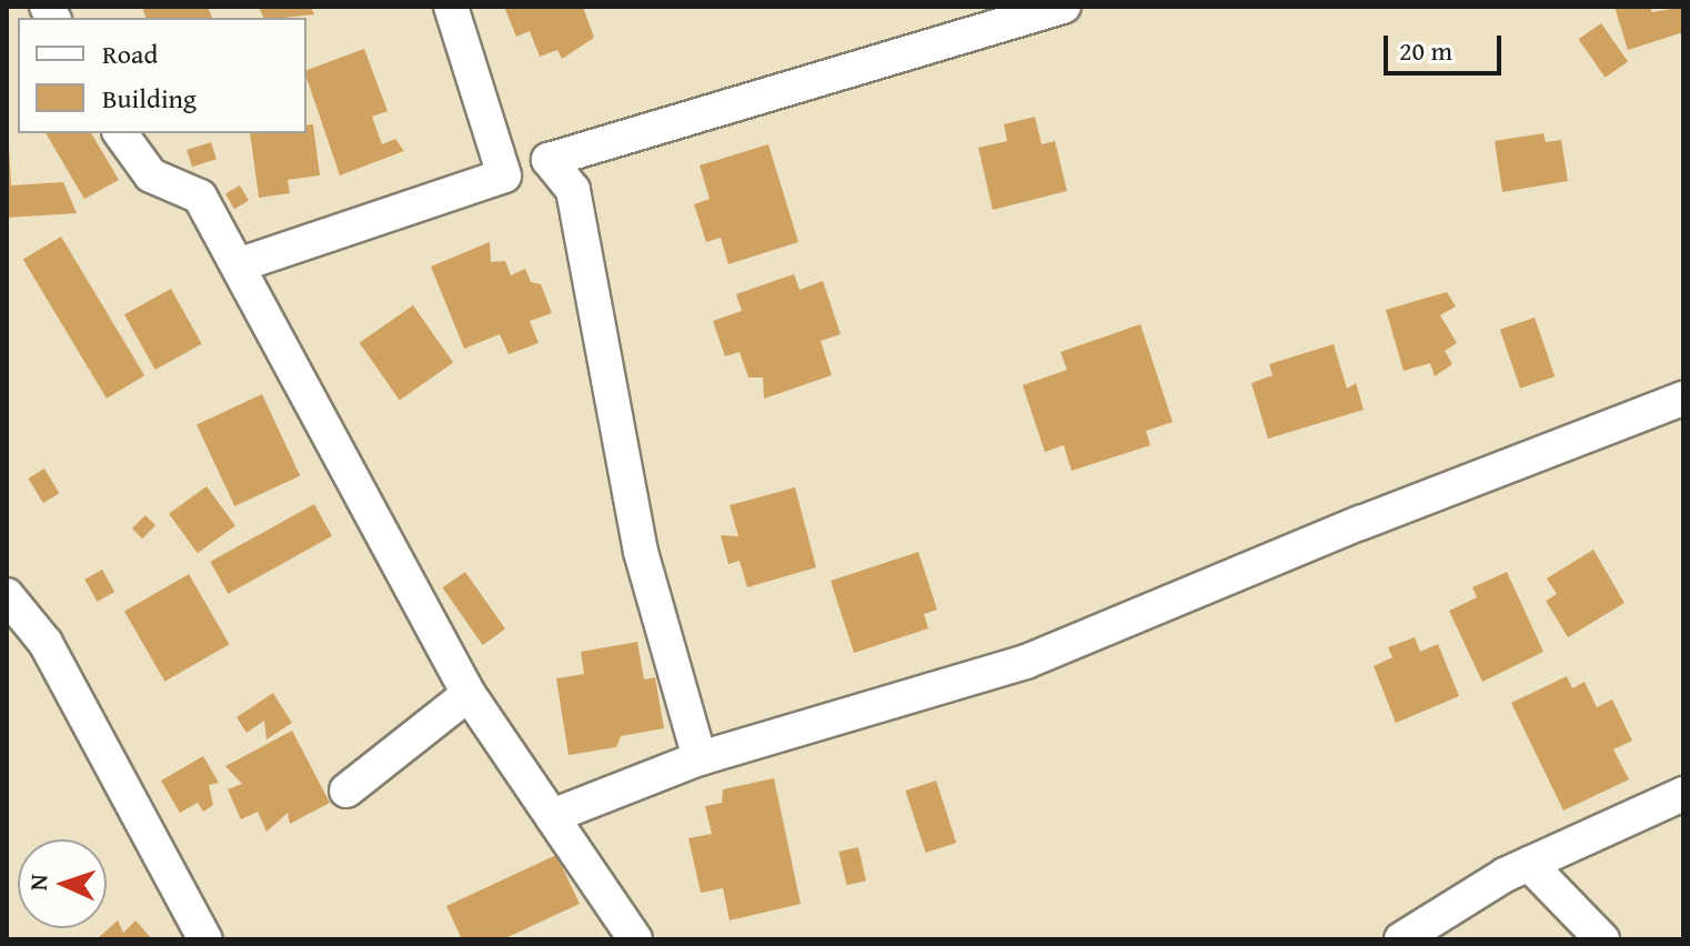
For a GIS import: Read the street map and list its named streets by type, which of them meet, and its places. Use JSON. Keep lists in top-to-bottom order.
{
  "legend": ["Road", "Building"],
  "scale_bar": "20 m",
  "north": "left"
}
